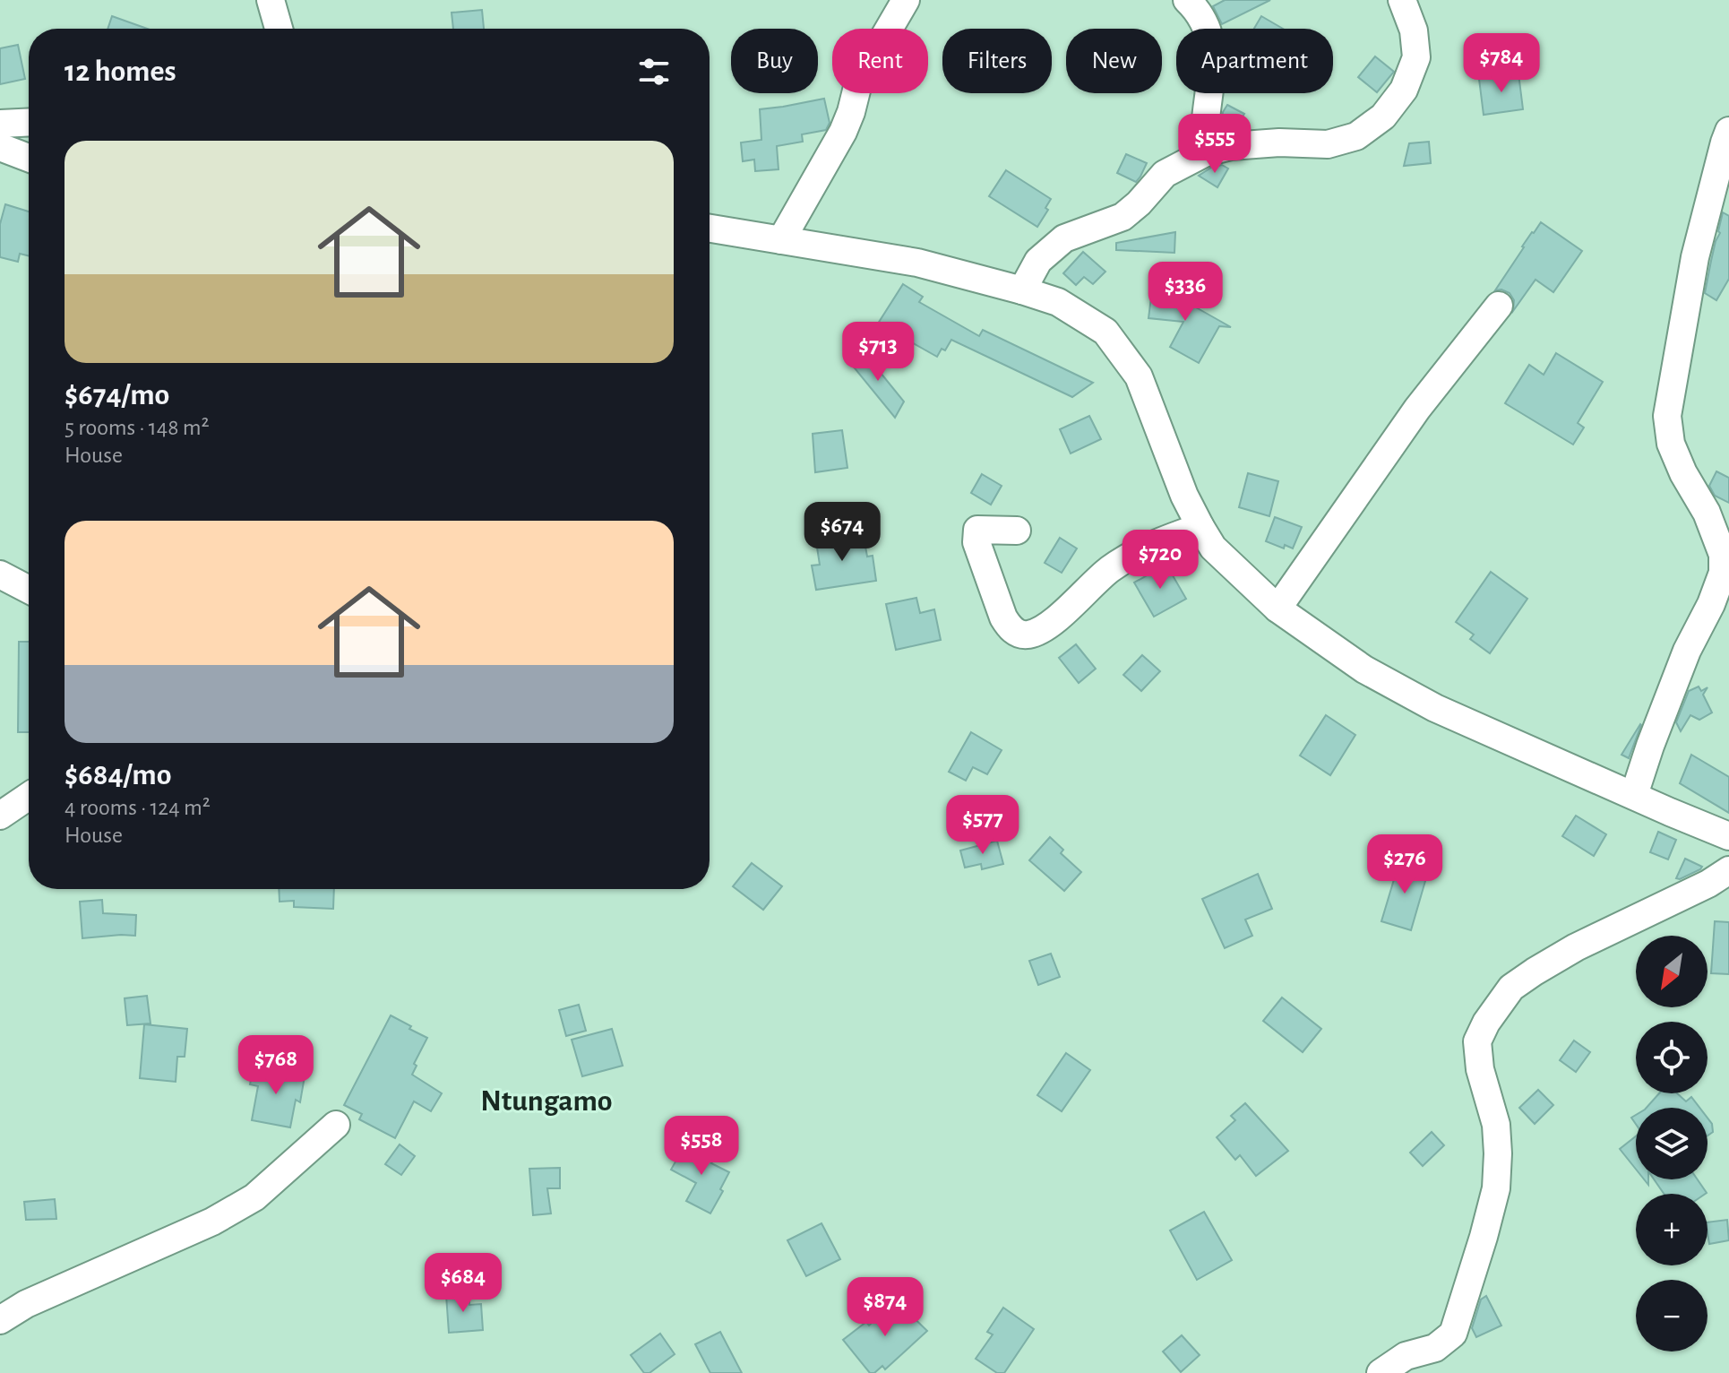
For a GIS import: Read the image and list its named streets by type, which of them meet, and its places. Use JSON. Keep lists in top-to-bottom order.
{
  "districts": ["Ntungamo"],
  "north": "bottom left",
  "page": {
    "chip": [
      "Buy",
      "Rent",
      "Filters",
      "New",
      "Apartment"
    ],
    "heading": "12 homes",
    "price": [
      "$784",
      "$555",
      "$336",
      "$713",
      "$674",
      "$720",
      "$577",
      "$276",
      "$768",
      "$558",
      "$684",
      "$874"
    ],
    "list": [
      {
        "name": "$674/mo",
        "note": "5 rooms · 148 m² · House"
      },
      {
        "name": "$684/mo",
        "note": "4 rooms · 124 m² · House"
      }
    ],
    "map_buttons": ["+", "−"]
  }
}
